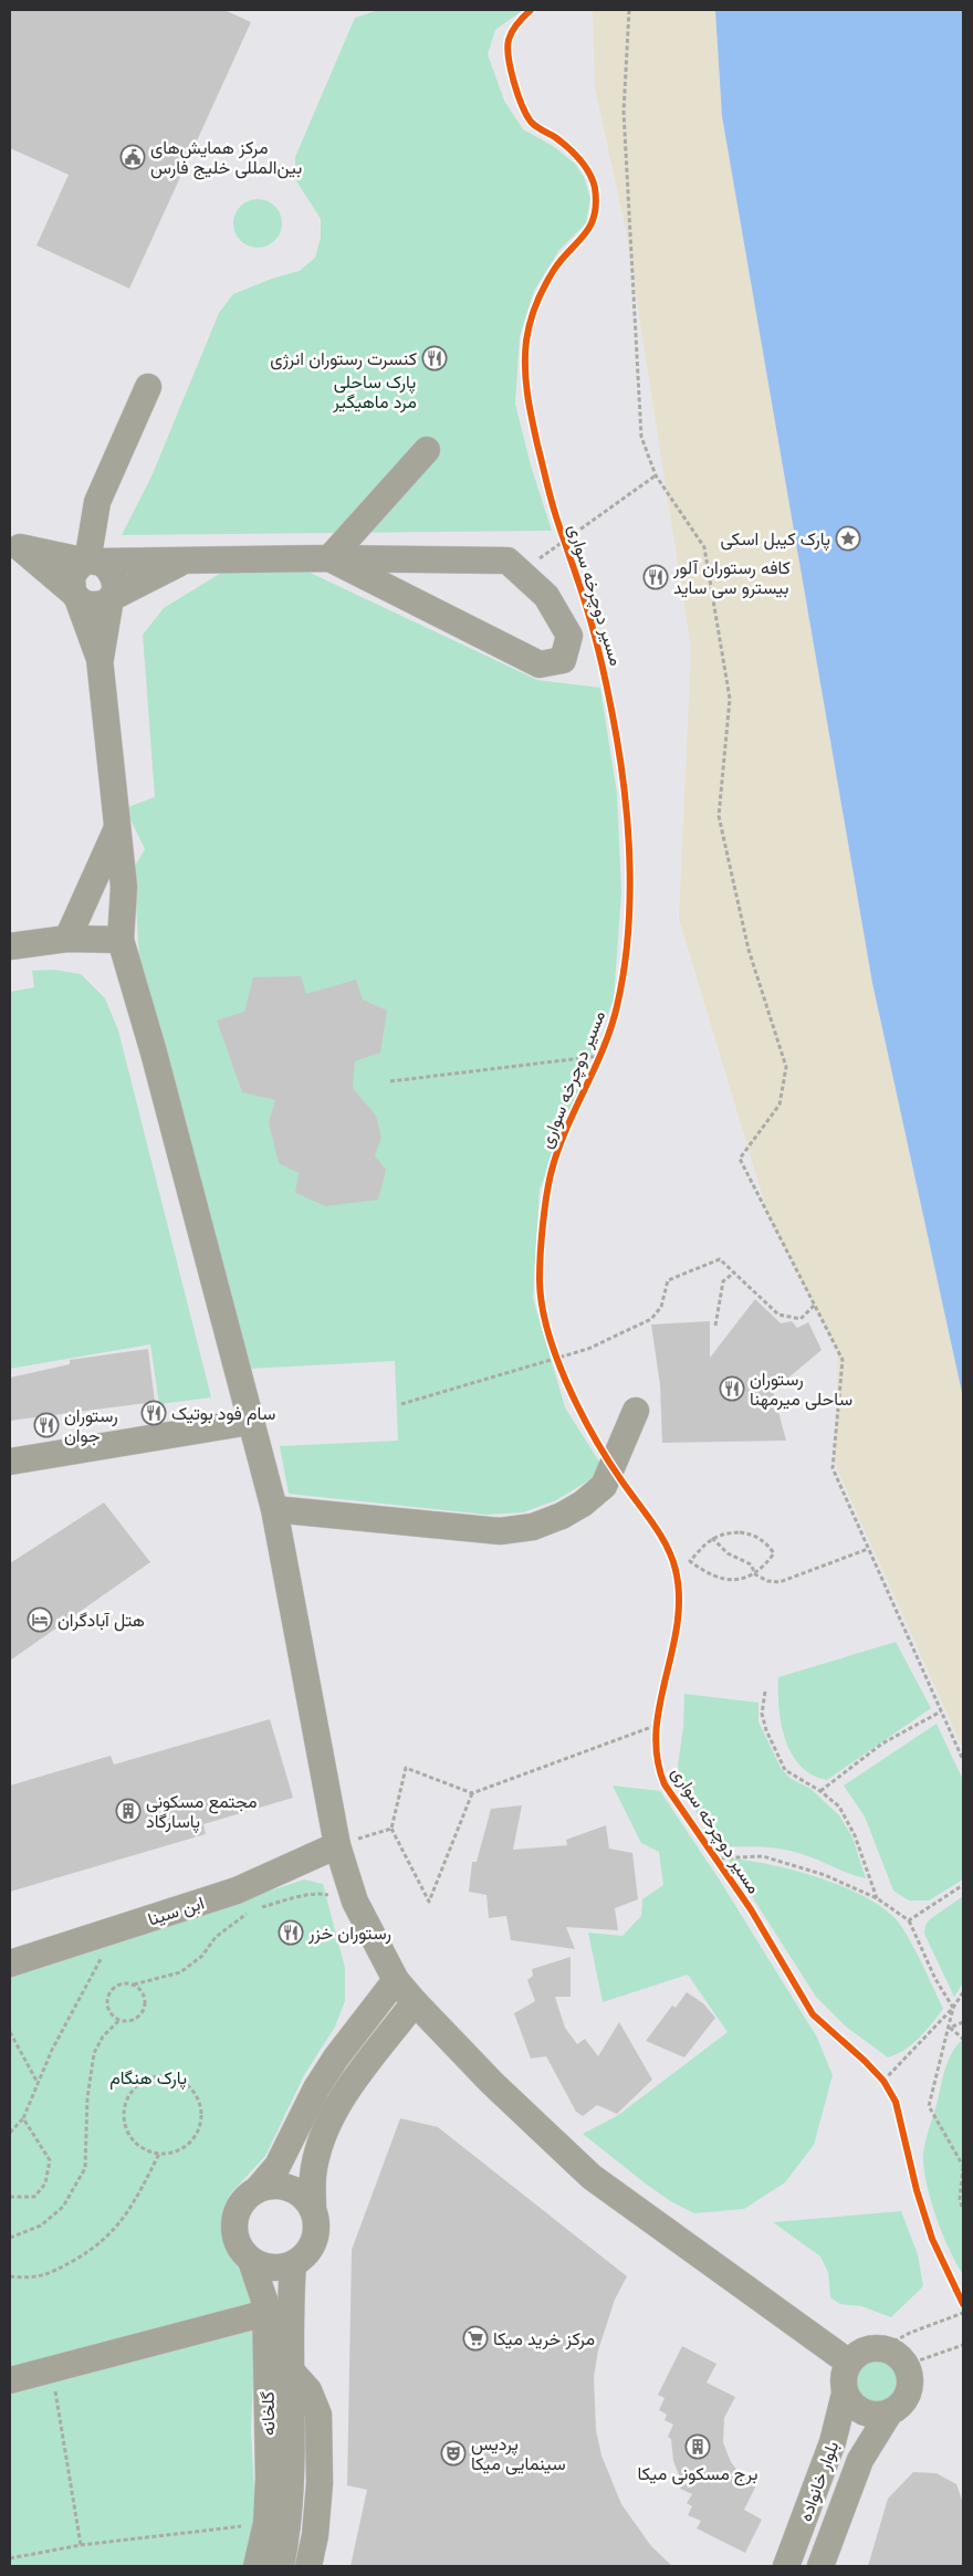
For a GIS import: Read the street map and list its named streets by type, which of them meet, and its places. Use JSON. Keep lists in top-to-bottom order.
{
  "streets": {
    "street": ["ابن سینا", "گلخانه", "بلوار خانواده"],
    "cycle path": ["مسیر دوچرخه سواری"]
  },
  "parks": ["پارک ساحلی مرد ماهیگیر", "پارک هنگام"],
  "places": {
    "public building": ["مرکز همایش‌های بین‌المللی خلیج فارس"],
    "restaurant": [
      "کنسرت رستوران انرژی",
      "کافه رستوران آلور بیسترو سی ساید",
      "رستوران ساحلی میرمهنا",
      "سام فود بوتیک",
      "رستوران جوان",
      "رستوران خزر"
    ],
    "place": ["پارک کیبل اسکی"],
    "hotel": ["هتل آبادگران"],
    "building": ["مجتمع مسکونی پاسارگاد", "برج مسکونی میکا"],
    "supermarket": ["مرکز خرید میکا"],
    "theatre": ["پردیس سینمایی میکا"]
  }
}
